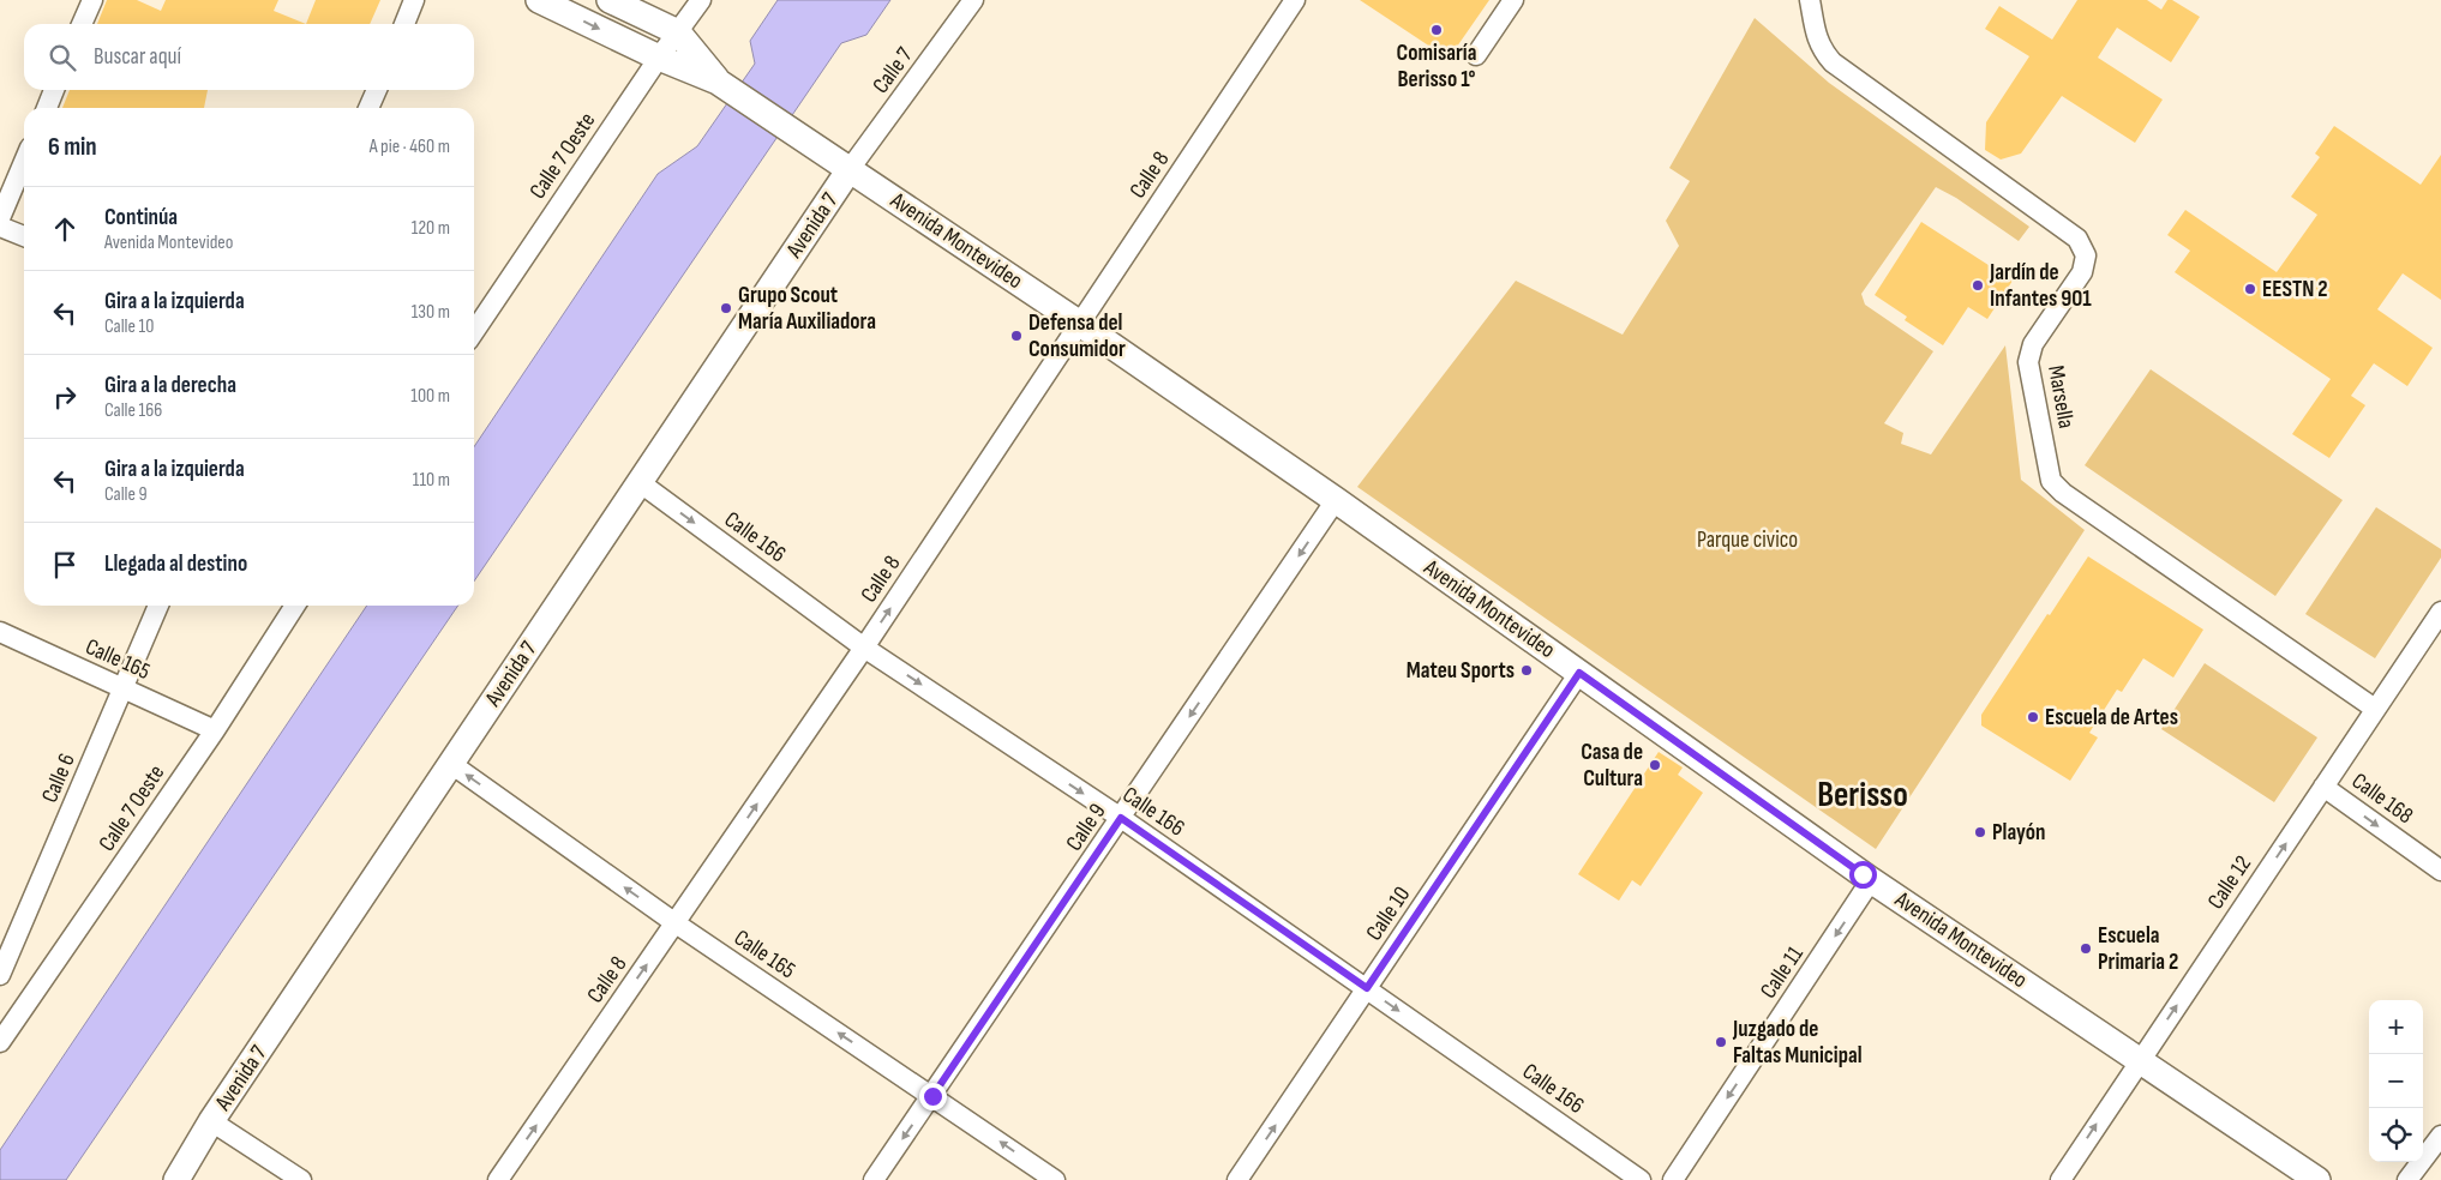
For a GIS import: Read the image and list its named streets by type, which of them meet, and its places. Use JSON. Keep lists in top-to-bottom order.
{
  "streets": {
    "main road": ["Avenida 7", "Avenida Montevideo"],
    "street": [
      "Calle 7",
      "Calle 7 Oeste",
      "Calle 8",
      "Marsella",
      "Calle 166",
      "Calle 165",
      "Calle 6",
      "Calle 168",
      "Calle 9",
      "Calle 12",
      "Calle 10",
      "Calle 11"
    ]
  },
  "crossings": [
    ["Calle 7", "Avenida 7"],
    ["Calle 7", "Avenida Montevideo"],
    ["Calle 7 Oeste", "Avenida Montevideo"],
    ["Calle 7 Oeste", "Calle 165"],
    ["Calle 8", "Avenida Montevideo"],
    ["Calle 8", "Calle 166"],
    ["Calle 8", "Calle 165"],
    ["Avenida 7", "Avenida Montevideo"],
    ["Avenida 7", "Calle 166"],
    ["Avenida 7", "Calle 165"],
    ["Avenida Montevideo", "Calle 9"],
    ["Avenida Montevideo", "Calle 12"],
    ["Avenida Montevideo", "Calle 10"],
    ["Avenida Montevideo", "Calle 11"],
    ["Marsella", "Calle 12"],
    ["Calle 166", "Calle 9"],
    ["Calle 166", "Calle 10"],
    ["Calle 165", "Calle 6"],
    ["Calle 165", "Calle 9"],
    ["Calle 168", "Calle 12"]
  ],
  "one_way": [
    "Calle 8",
    "Calle 166",
    "Calle 165",
    "Calle 168",
    "Calle 9",
    "Calle 12",
    "Calle 10",
    "Calle 11"
  ],
  "districts": ["Berisso"],
  "parks": ["Parque civico"],
  "places": [
    "Comisaría Berisso 1°",
    "Jardín de Infantes 901",
    "EESTN 2",
    "Grupo Scout María Auxiliadora",
    "Defensa del Consumidor",
    "Mateu Sports",
    "Escuela de Artes",
    "Casa de Cultura",
    "Playón",
    "Escuela Primaria 2",
    "Juzgado de Faltas Municipal"
  ],
  "page": {
    "search": "Buscar aquí",
    "heading": ["6 min", "A pie · 460 m"],
    "list": [
      ["Continúa", "Avenida Montevideo", "120 m"],
      ["Gira a la izquierda", "Calle 10", "130 m"],
      ["Gira a la derecha", "Calle 166", "100 m"],
      ["Gira a la izquierda", "Calle 9", "110 m"],
      "Llegada al destino"
    ],
    "map_buttons": ["+", "−"]
  }
}
